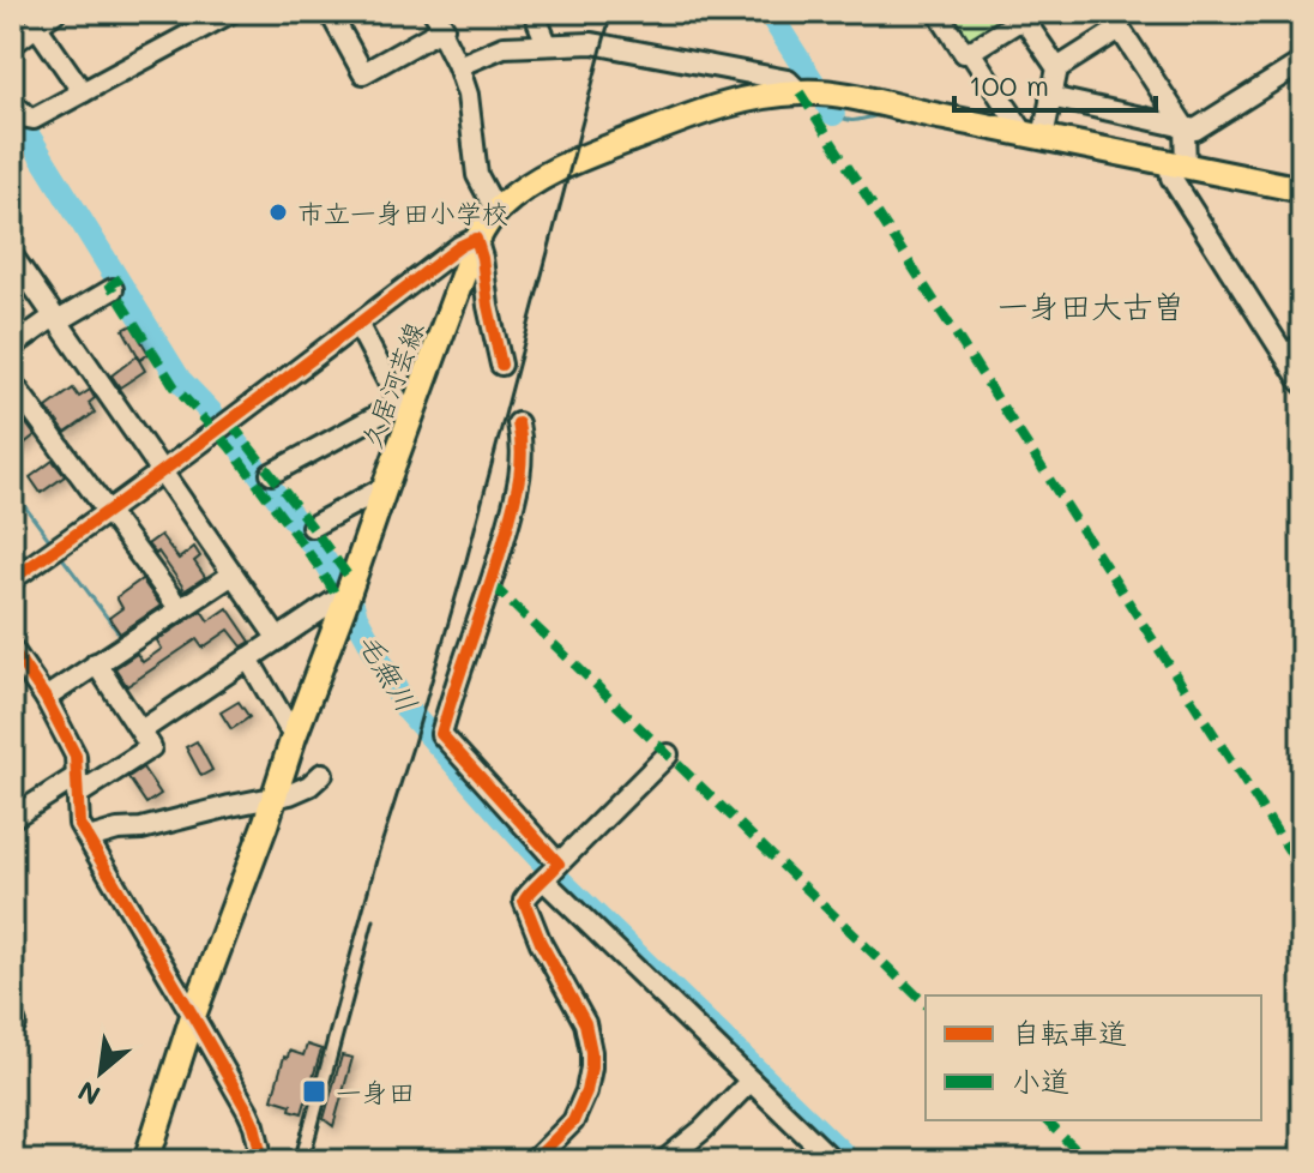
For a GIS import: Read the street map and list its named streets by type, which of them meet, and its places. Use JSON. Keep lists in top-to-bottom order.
{
  "streets": {
    "main road": ["久居河芸線"]
  },
  "districts": ["一身田大古曽"],
  "water": ["毛無川"],
  "places": {
    "other": ["市立一身田小学校"],
    "transit": ["一身田"]
  },
  "legend": ["自転車道", "小道"],
  "scale_bar": "100 m",
  "north": "bottom left"
}
